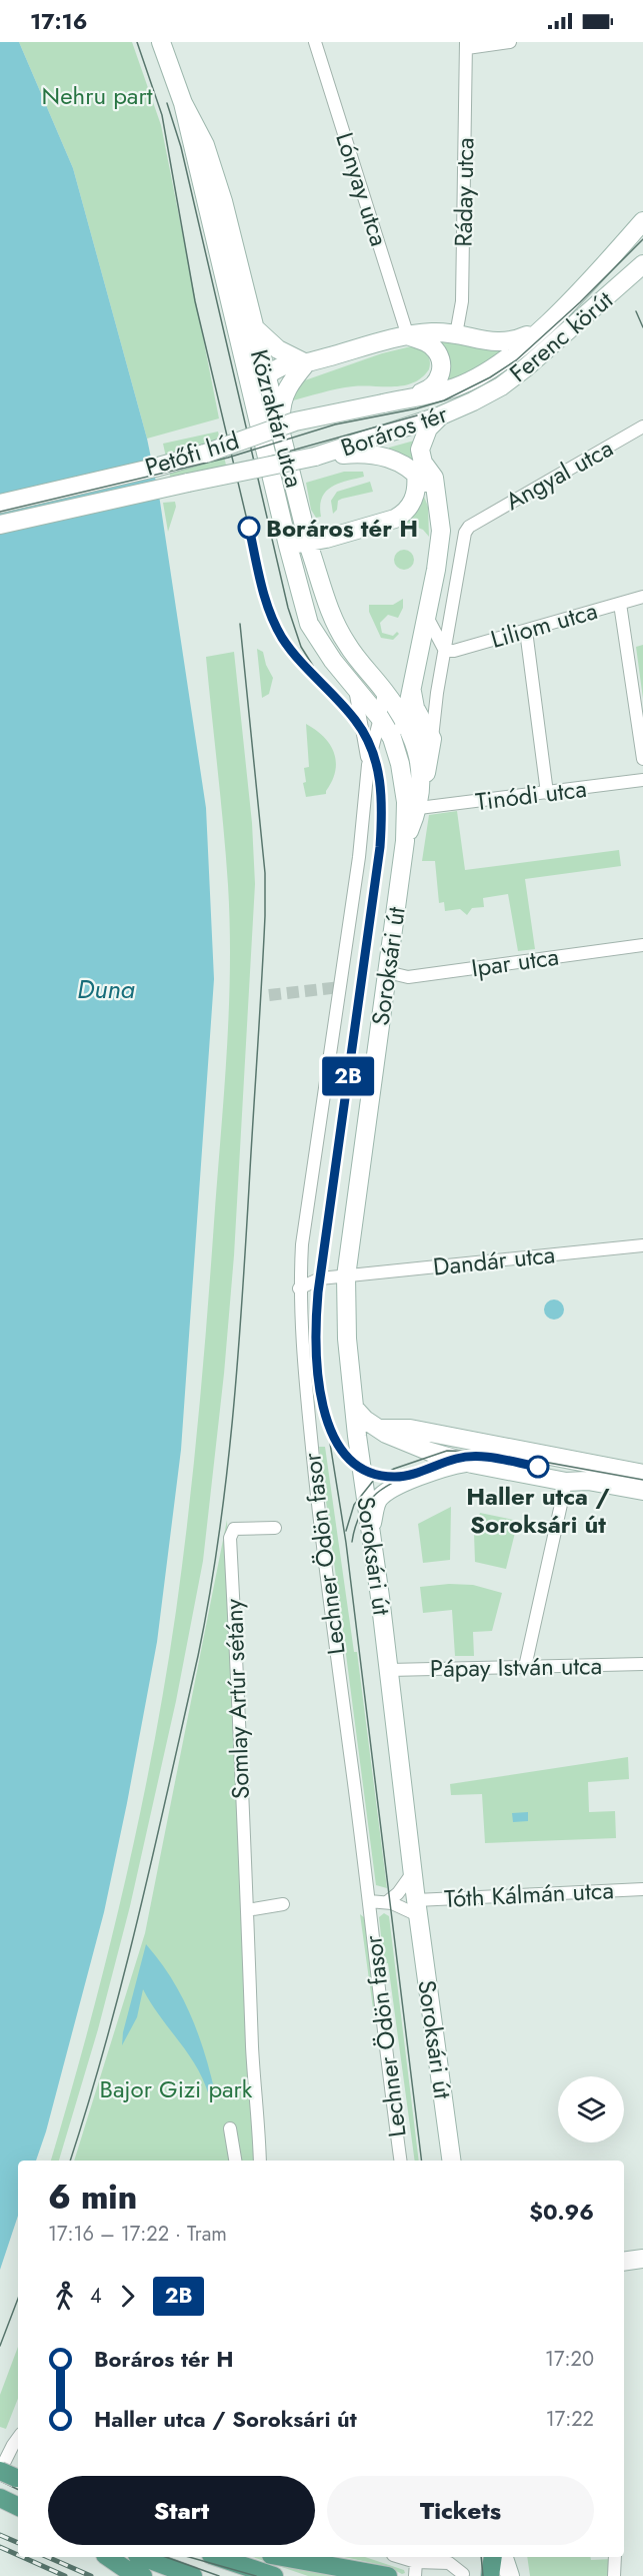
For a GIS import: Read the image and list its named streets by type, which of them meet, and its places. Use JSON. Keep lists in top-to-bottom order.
{
  "streets": {
    "main road": [
      "Ferenc körút",
      "Közraktár utca",
      "Boráros tér",
      "Petőfi híd",
      "Soroksári út"
    ],
    "street": [
      "Lónyay utca",
      "Ráday utca",
      "Angyal utca",
      "Liliom utca",
      "Tinódi utca",
      "Ipar utca",
      "Dandár utca",
      "Lechner Ödön fasor",
      "Pápay István utca",
      "Somlay Artúr sétány",
      "Tóth Kálmán utca"
    ]
  },
  "crossings": [
    ["Ferenc körút", "Boráros tér"],
    ["Közraktár utca", "Soroksári út"],
    ["Közraktár utca", "Lechner Ödön fasor"],
    ["Boráros tér", "Petőfi híd"],
    ["Angyal utca", "Liliom utca"],
    ["Tinódi utca", "Soroksári út"],
    ["Ipar utca", "Soroksári út"],
    ["Soroksári út", "Dandár utca"],
    ["Soroksári út", "Pápay István utca"],
    ["Soroksári út", "Tóth Kálmán utca"],
    ["Dandár utca", "Lechner Ödön fasor"]
  ],
  "water": ["Duna"],
  "parks": ["Nehru part", "Bajor Gizi park"],
  "places": ["Boráros tér H", "Haller utca / Soroksári út"],
  "lines": ["tram line 2B"],
  "page": {
    "status": "17:16",
    "on_map": "2B",
    "heading": ["6 min", "17:16 – 17:22 · Tram", "$0.96"],
    "legs": ["4", "2B"],
    "list": [
      {
        "name": "Boráros tér H",
        "value": "17:20"
      },
      {
        "name": "Haller utca / Soroksári út",
        "value": "17:22"
      }
    ],
    "buttons": ["Start", "Tickets"]
  }
}
